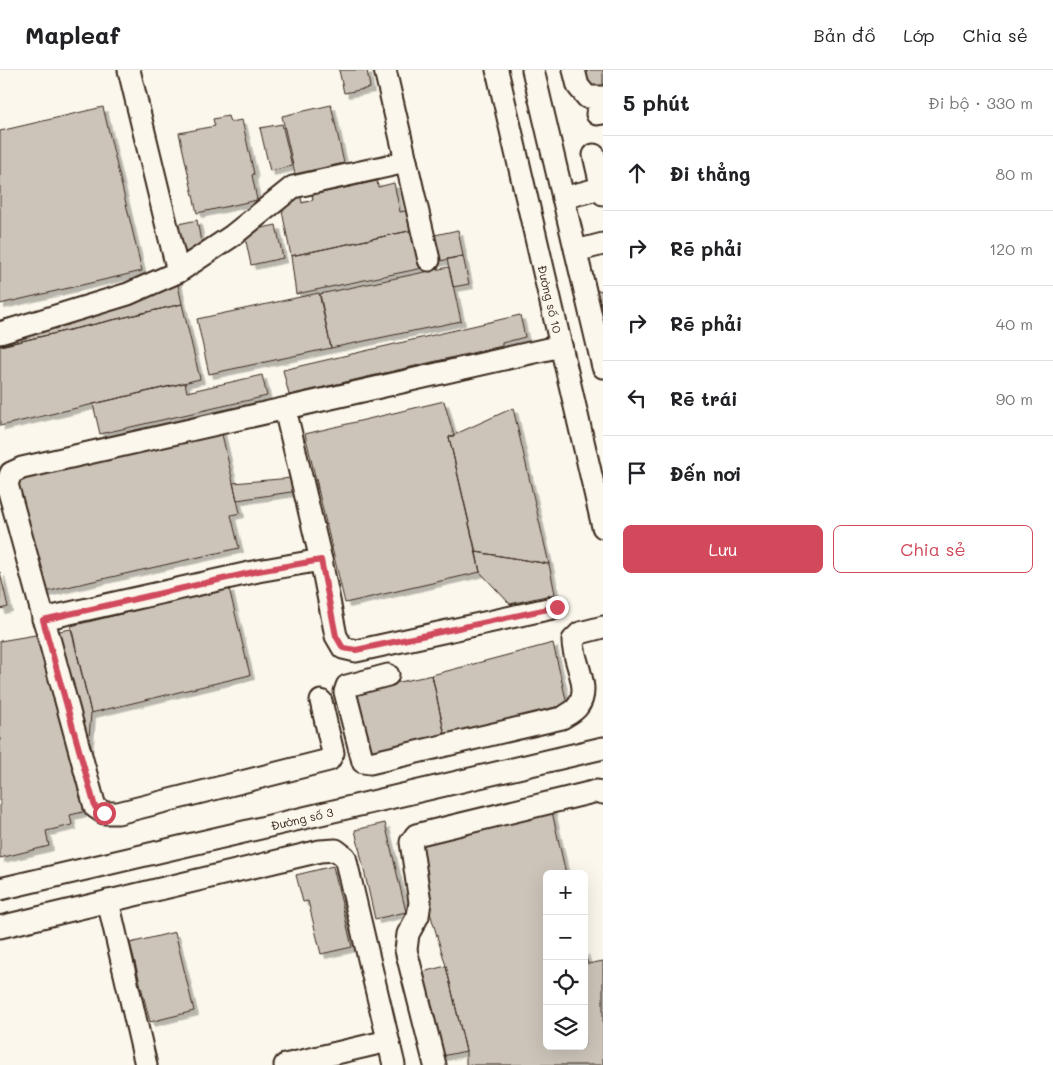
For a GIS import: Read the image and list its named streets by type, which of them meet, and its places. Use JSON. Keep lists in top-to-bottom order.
{
  "streets": {
    "street": ["Đường số 10", "Đường số 3"]
  },
  "page": {
    "header": "Mapleaf",
    "nav": ["Bản đồ", "Lớp", "Chia sẻ"],
    "heading": ["5 phút", "Đi bộ · 330 m"],
    "list": [
      ["Đi thẳng", "80 m"],
      ["Rẽ phải", "120 m"],
      ["Rẽ phải", "40 m"],
      ["Rẽ trái", "90 m"],
      "Đến nơi"
    ],
    "buttons": ["Lưu", "Chia sẻ"],
    "map_buttons": ["+", "−"]
  }
}
